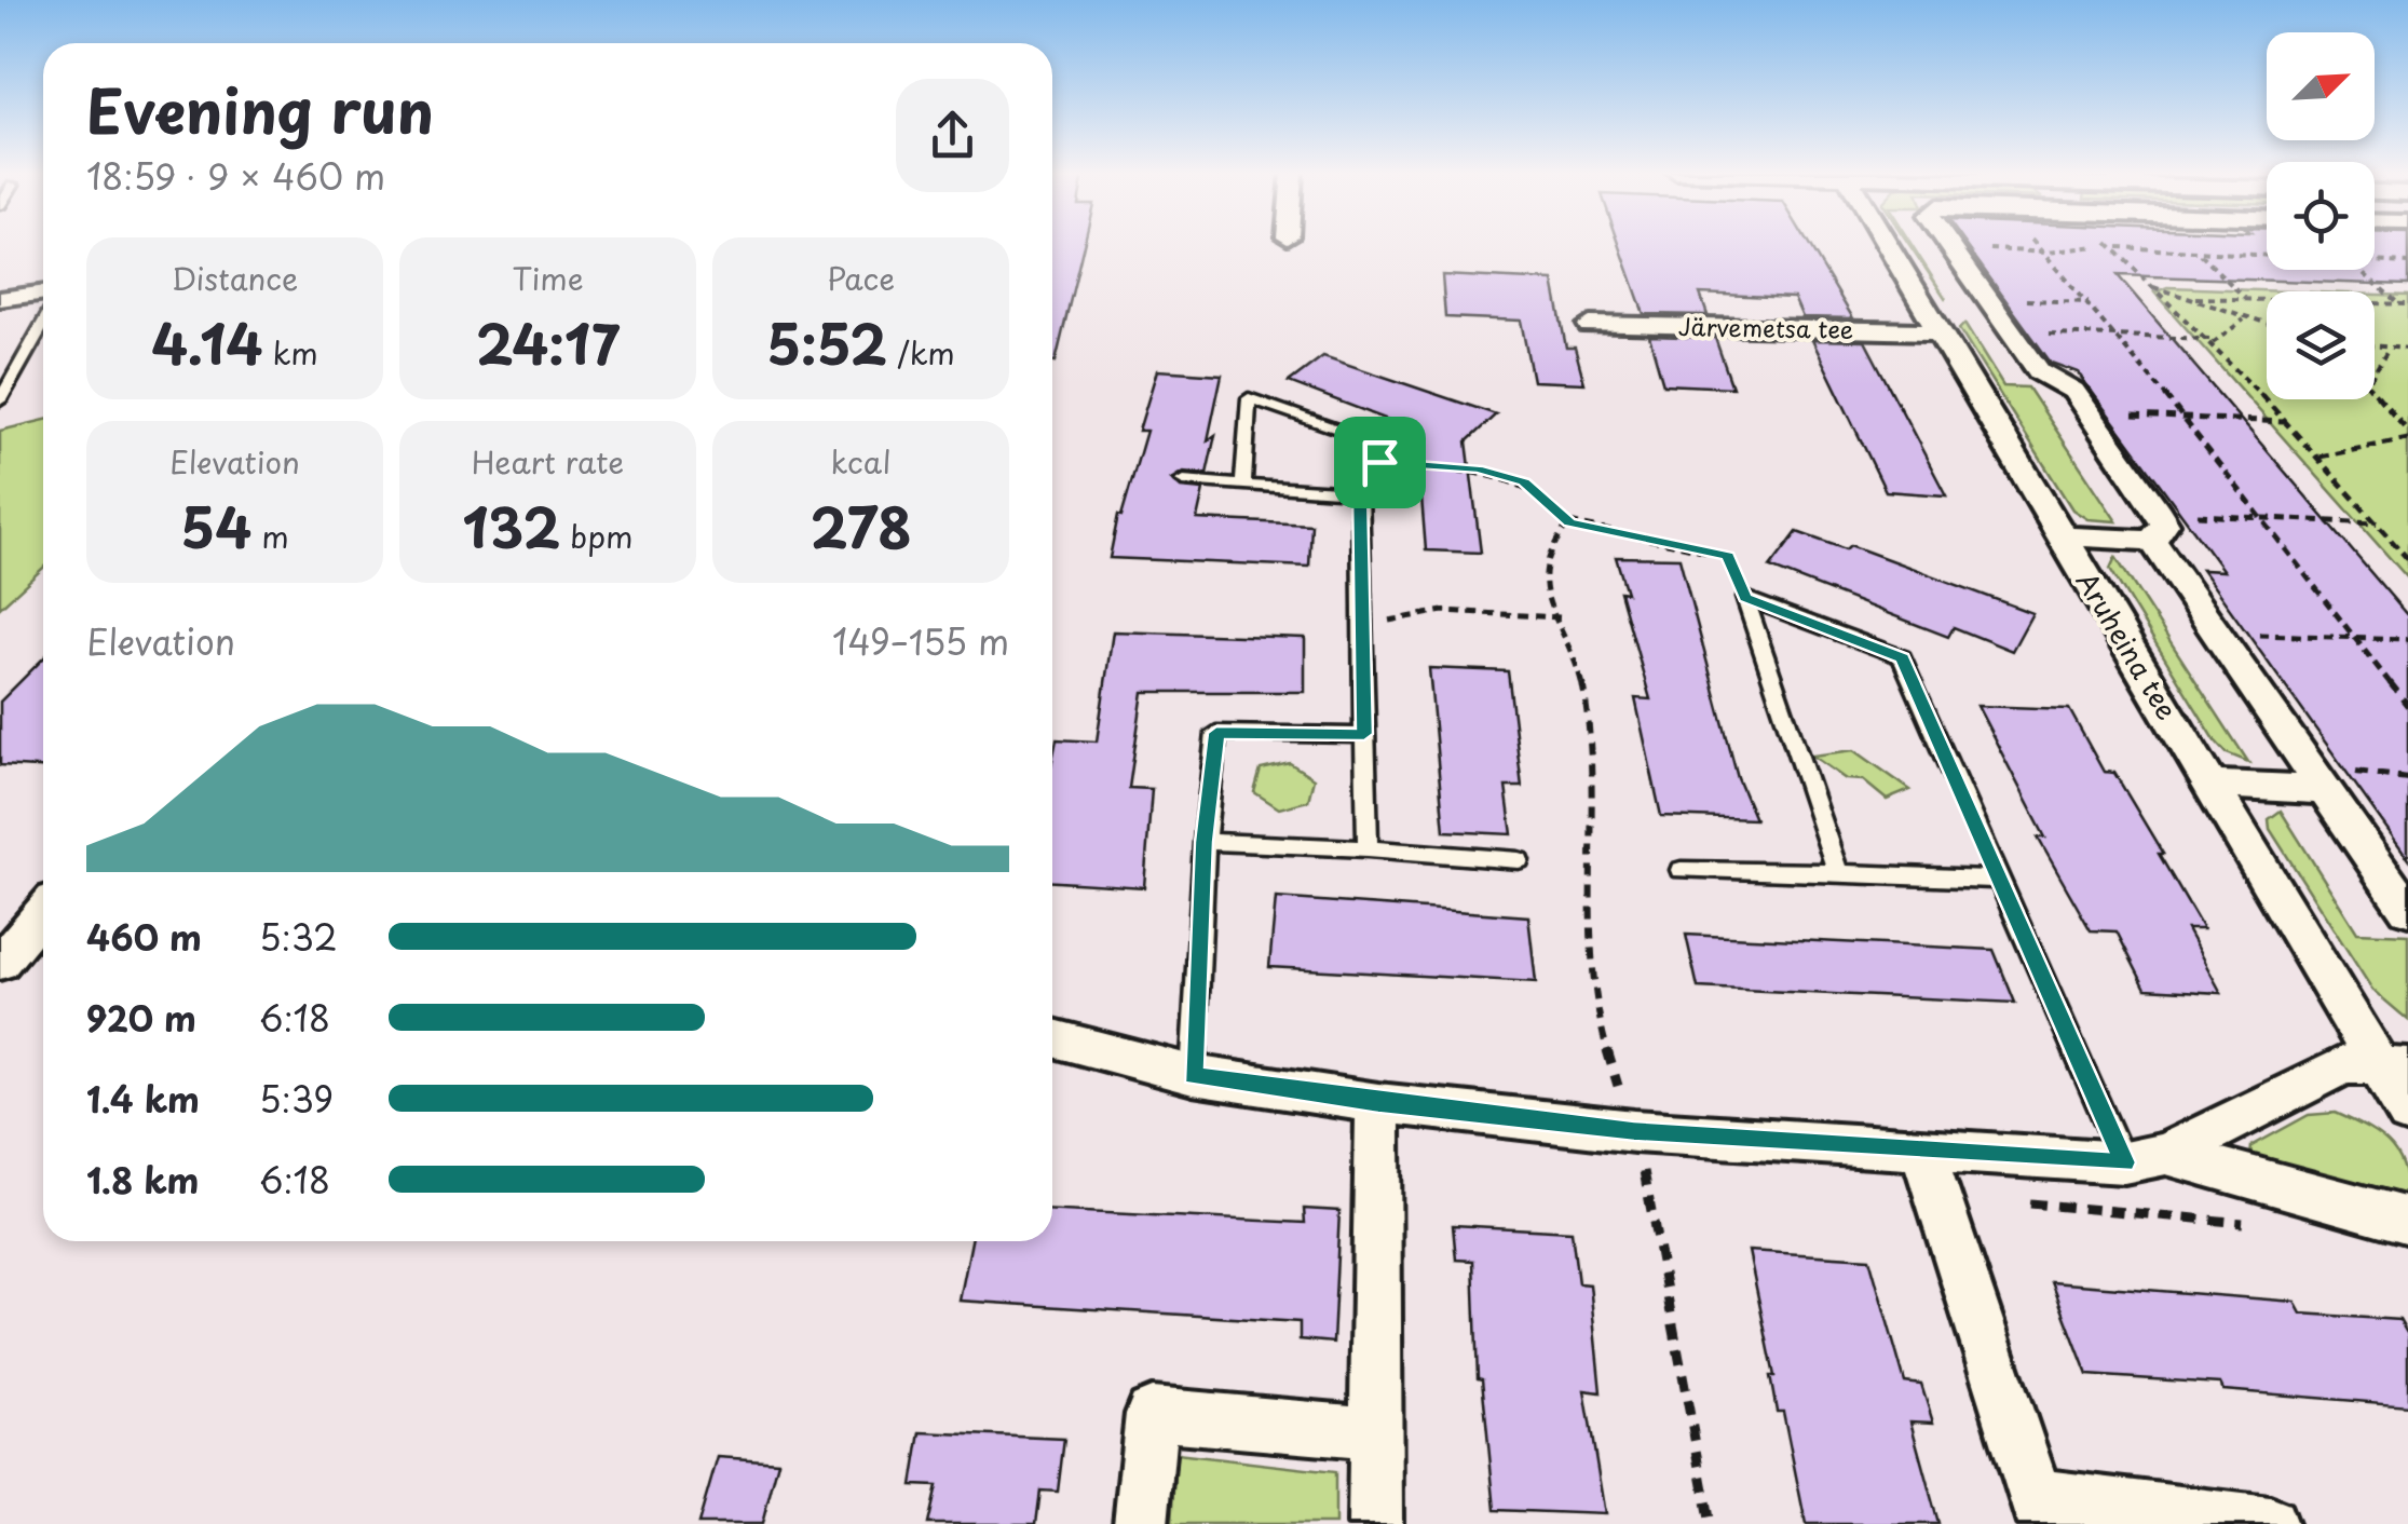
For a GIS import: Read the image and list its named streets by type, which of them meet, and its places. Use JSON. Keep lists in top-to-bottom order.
{
  "streets": {
    "street": ["Järvemetsa tee", "Aruheina tee"]
  },
  "crossings": [
    ["Järvemetsa tee", "Aruheina tee"]
  ],
  "north": "top right",
  "page": {
    "heading": ["Evening run", "18:59 · 9 × 460 m"],
    "stats": [
      ["Distance", "4.14 km"],
      ["Time", "24:17"],
      ["Pace", "5:52 /km"],
      ["Elevation", "54 m"],
      ["Heart rate", "132 bpm"],
      ["kcal", "278"]
    ],
    "chart": ["Elevation", "149–155 m"],
    "list": [
      {
        "name": "460 m",
        "note": "5:32"
      },
      {
        "name": "920 m",
        "note": "6:18"
      },
      {
        "name": "1.4 km",
        "note": "5:39"
      },
      {
        "name": "1.8 km",
        "note": "6:18"
      }
    ]
  }
}
